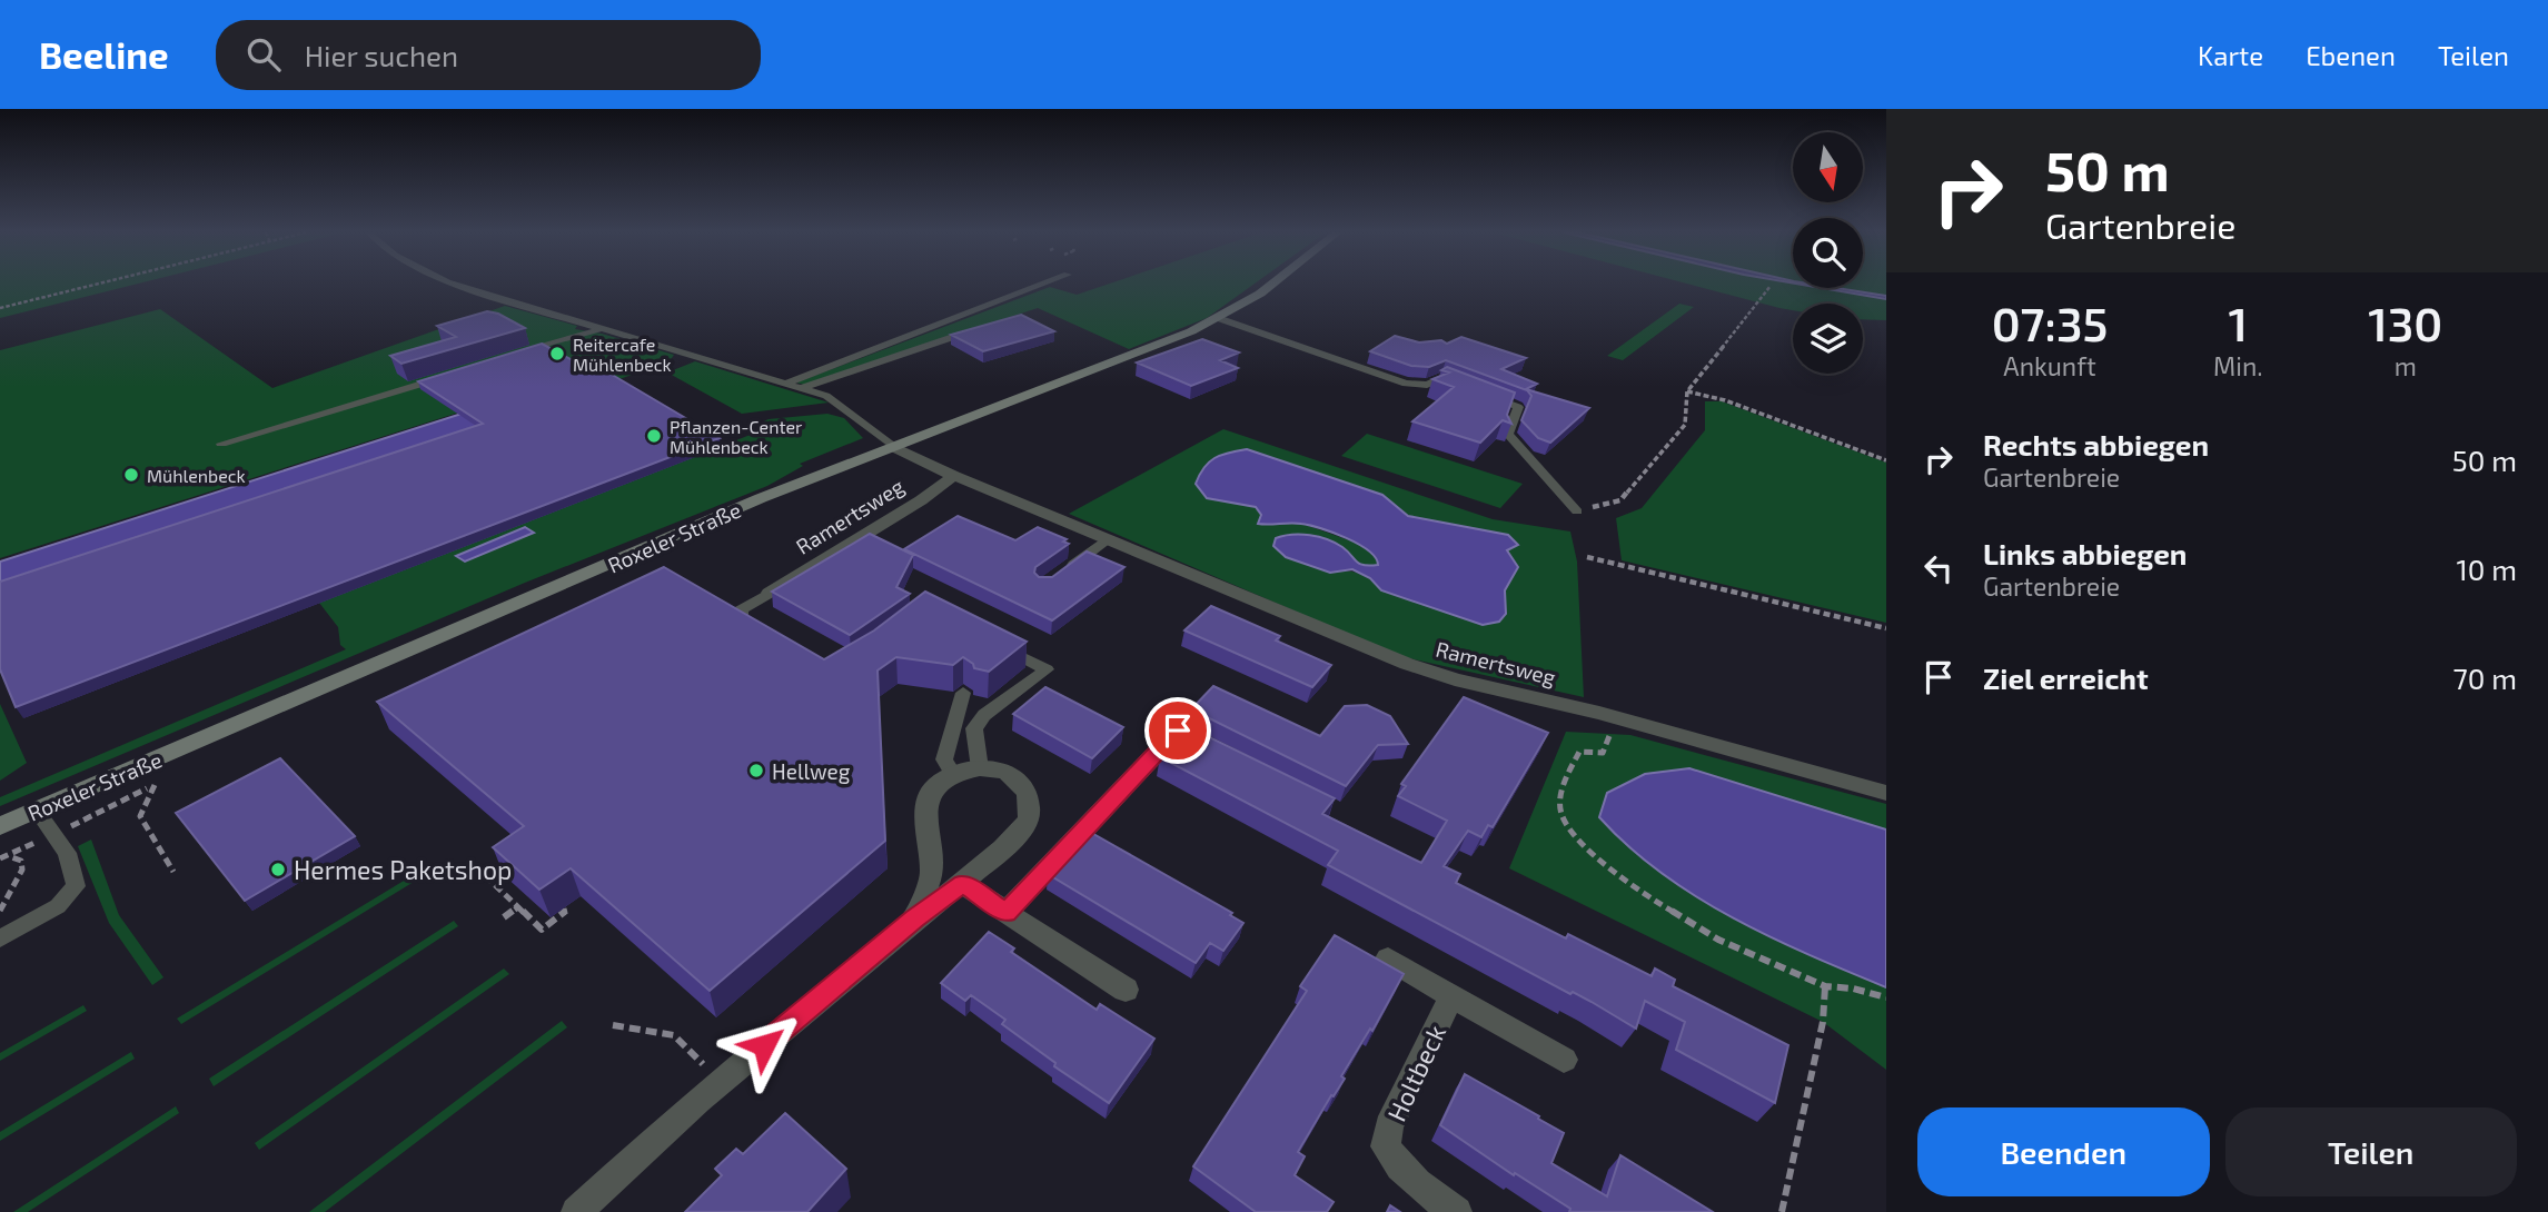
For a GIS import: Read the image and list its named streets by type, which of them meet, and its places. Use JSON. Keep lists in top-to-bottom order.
{
  "streets": {
    "main road": ["Roxeler Straße"],
    "street": ["Ramertsweg", "Holtbeck"]
  },
  "crossings": [
    ["Ramertsweg", "Roxeler Straße"]
  ],
  "places": [
    "Reitercafe Mühlenbeck",
    "Pflanzen-Center Mühlenbeck",
    "Mühlenbeck",
    "Hellweg",
    "Hermes Paketshop"
  ],
  "north": "bottom",
  "page": {
    "header": "Beeline",
    "search": "Hier suchen",
    "nav": ["Karte", "Ebenen", "Teilen"],
    "turn": ["50 m", "Gartenbreie"],
    "eta": [
      "07:35",
      "Ankunft",
      "1",
      "Min.",
      "130",
      "m"
    ],
    "list": [
      {
        "name": "Rechts abbiegen",
        "note": "Gartenbreie",
        "value": "50 m"
      },
      {
        "name": "Links abbiegen",
        "note": "Gartenbreie",
        "value": "10 m"
      },
      {
        "name": "Ziel erreicht",
        "value": "70 m"
      }
    ],
    "buttons": ["Beenden", "Teilen"]
  }
}
